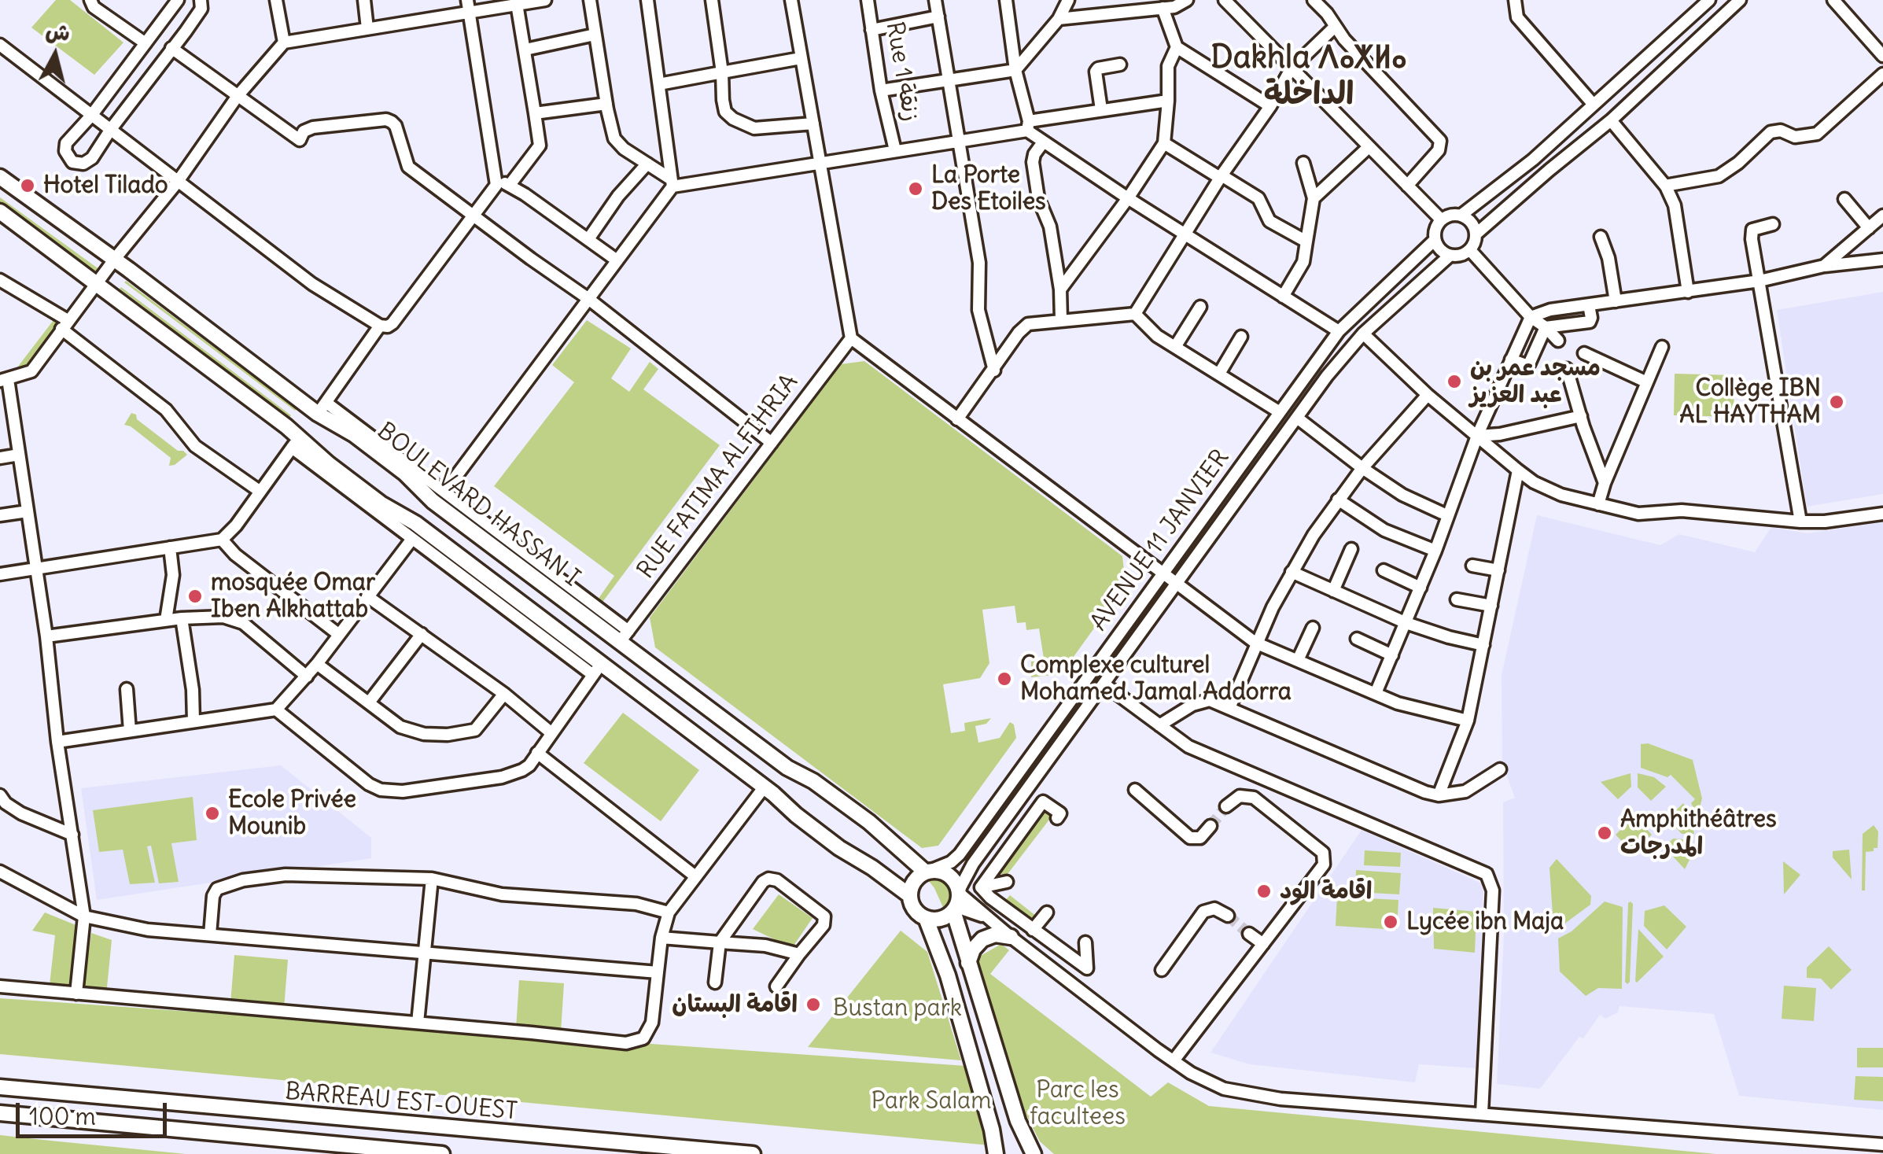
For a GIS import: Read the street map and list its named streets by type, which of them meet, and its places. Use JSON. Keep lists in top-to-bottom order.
{
  "streets": {
    "main road": ["BOULEVARD HASSAN I", "BARREAU EST-OUEST"],
    "street": ["Rue 1 زنقة", "RUE FATIMA ALFIHRIA", "AVENUE 11 JANVIER"]
  },
  "crossings": [
    ["RUE FATIMA ALFIHRIA", "BOULEVARD HASSAN I"],
    ["BOULEVARD HASSAN I", "AVENUE 11 JANVIER"]
  ],
  "districts": ["Dakhla ⴷⴰⵅⵍⴰ الداخلة"],
  "parks": ["Bustan park", "Parc les facultees", "Park Salam"],
  "places": [
    "Hotel Tilado",
    "La Porte Des Etoiles",
    "مسجد عمر بن عبد العزيز",
    "Collège IBN AL HAYTHAM",
    "mosquée Omar Iben Alkhattab",
    "Complexe culturel Mohamed Jamal Addorra",
    "Ecole Privée Mounib",
    "Amphithéâtres المدرجات",
    "اقامة الود",
    "Lycée ibn Maja",
    "اقامة البستان"
  ],
  "scale_bar": "100 m",
  "north": "top"
}
